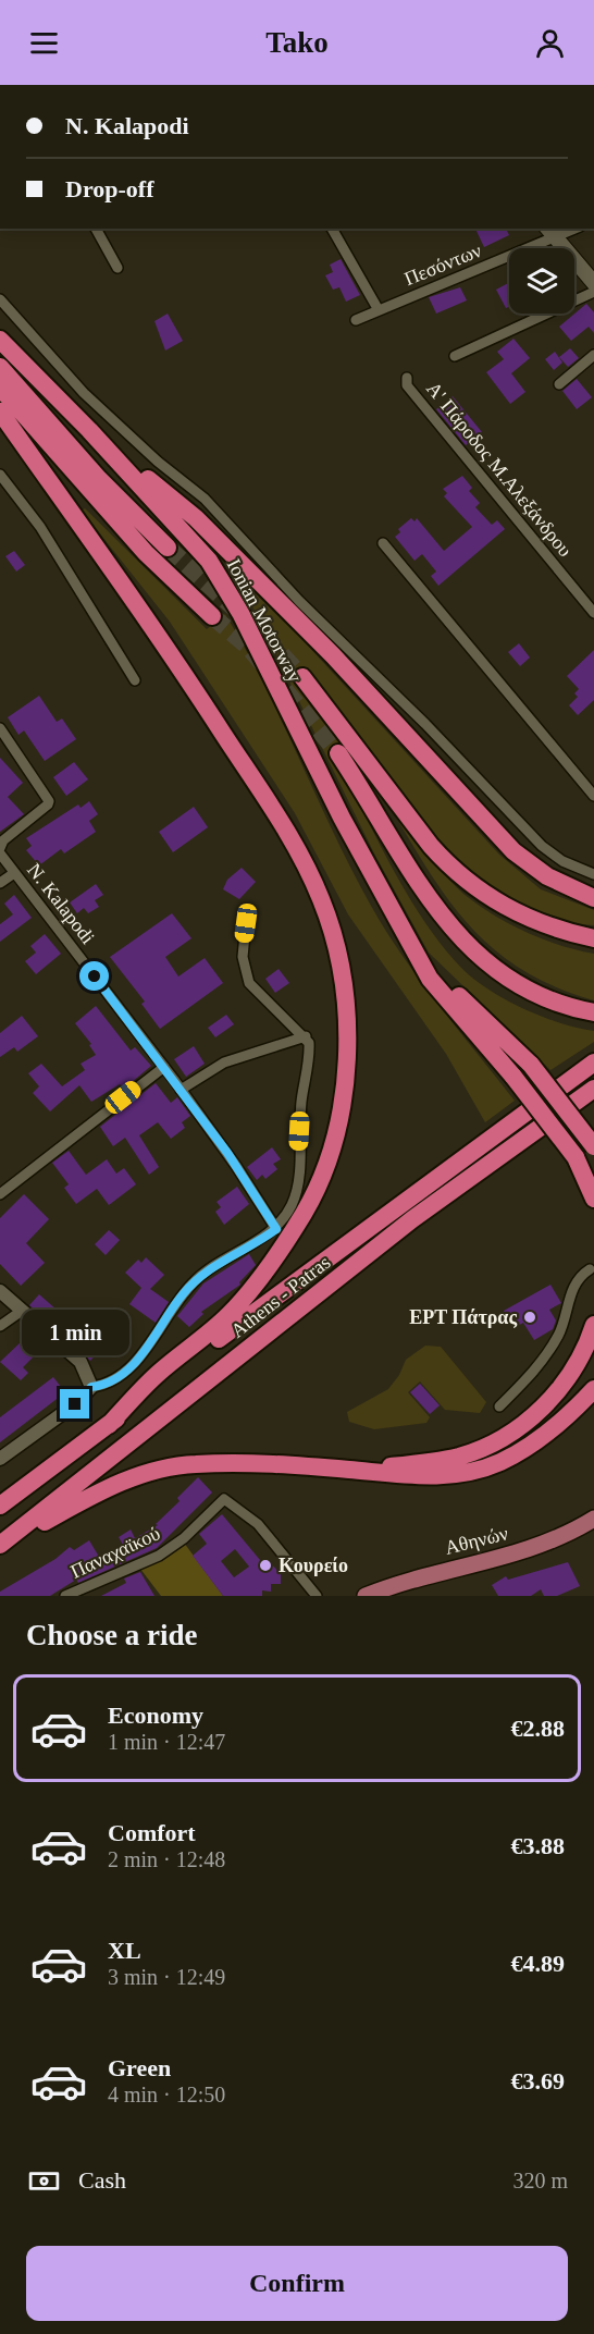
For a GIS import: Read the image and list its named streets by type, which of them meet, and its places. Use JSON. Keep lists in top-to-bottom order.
{
  "streets": {
    "highway": ["Ionian Motorway", "Athens - Patras"],
    "main road": ["Αθηνών"],
    "street": [
      "Πεσόντων",
      "Α' Πάροδος Μ.Αλεξάνδρου",
      "N. Kalapodi",
      "Παναχαϊκού"
    ]
  },
  "places": ["ΕΡΤ Πάτρας", "Κουρείο"],
  "page": {
    "header": "Tako",
    "banner": ["N. Kalapodi", "Drop-off"],
    "bubble": "1 min",
    "heading": "Choose a ride",
    "list": [
      {
        "name": "Economy",
        "note": "1 min · 12:47",
        "value": "€2.88"
      },
      {
        "name": "Comfort",
        "note": "2 min · 12:48",
        "value": "€3.88"
      },
      {
        "name": "XL",
        "note": "3 min · 12:49",
        "value": "€4.89"
      },
      {
        "name": "Green",
        "note": "4 min · 12:50",
        "value": "€3.69"
      }
    ],
    "pay": ["Cash", "320 m"],
    "buttons": "Confirm"
  }
}
